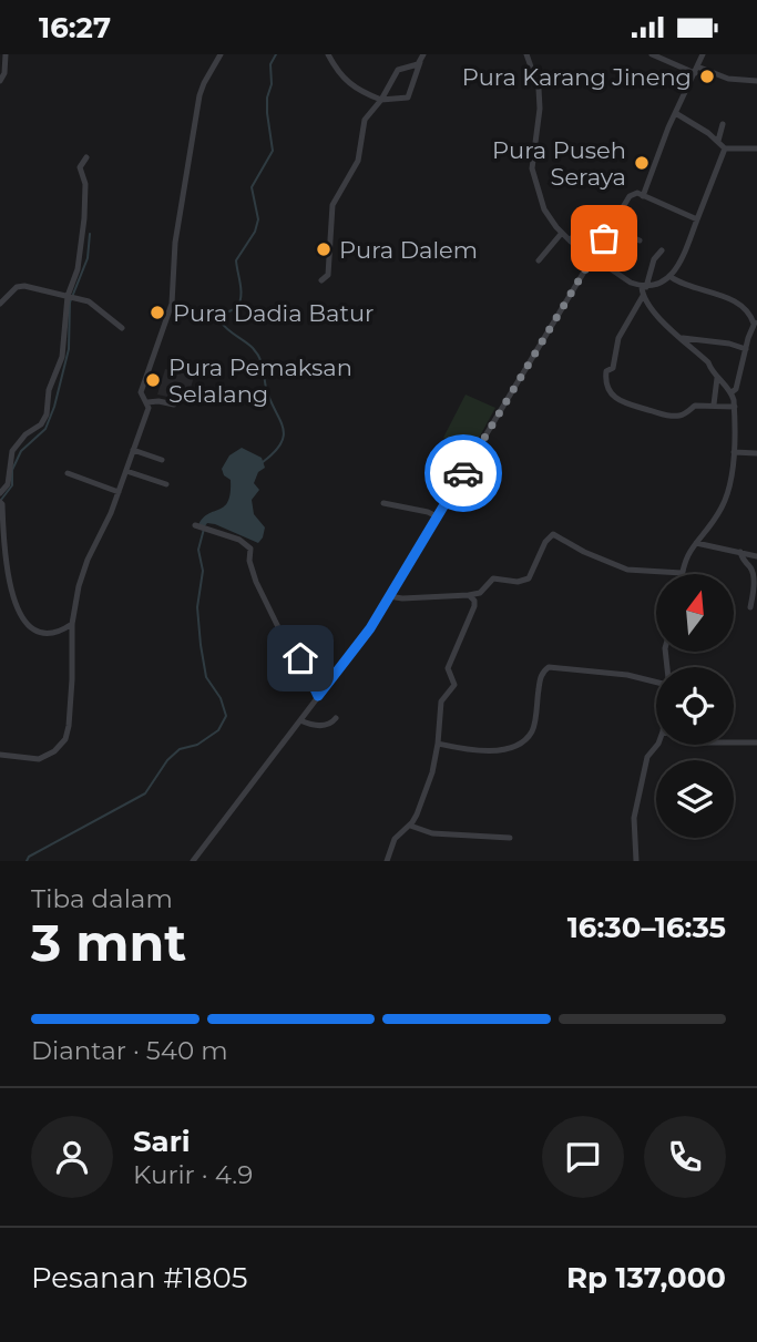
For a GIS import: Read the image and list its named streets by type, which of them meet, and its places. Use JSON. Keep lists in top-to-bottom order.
{
  "places": [
    "Pura Karang Jineng",
    "Pura Puseh Seraya",
    "Pura Dalem",
    "Pura Dadia Batur",
    "Pura Pemaksan Selalang"
  ],
  "north": "top",
  "page": {
    "status": "16:27",
    "heading": ["3 mnt", "Tiba dalam", "16:30–16:35"],
    "panel": [
      "Sari",
      "Kurir · 4.9",
      "Pesanan #1805",
      "Rp 137,000"
    ],
    "bar": "Diantar · 540 m"
  }
}
